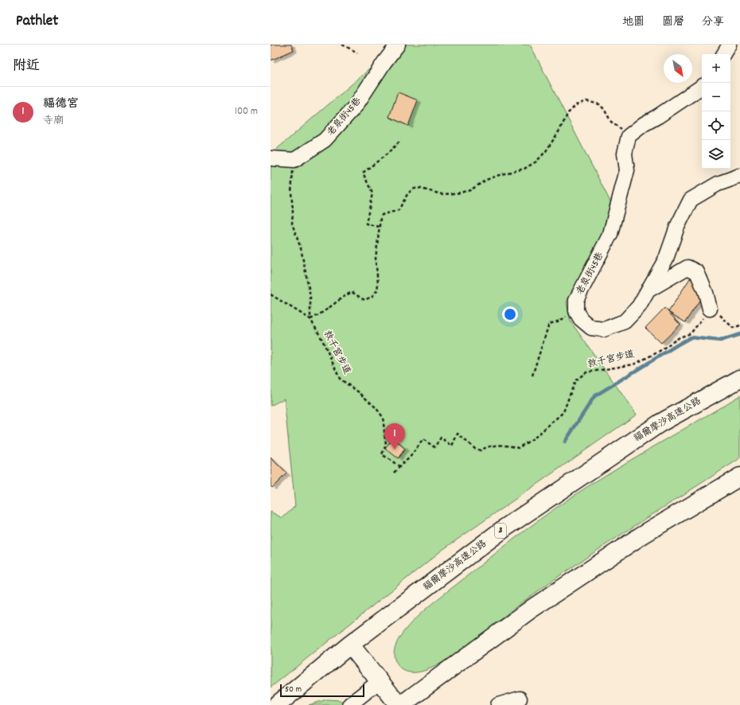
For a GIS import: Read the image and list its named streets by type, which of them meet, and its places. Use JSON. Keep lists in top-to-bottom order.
{
  "streets": {
    "highway": ["福爾摩沙高速公路", "3"],
    "street": ["老泉街45巷"],
    "path": ["救千宮步道"]
  },
  "scale_bar": "50 m",
  "north": "bottom right",
  "page": {
    "header": "Pathlet",
    "nav": ["地圖", "圖層", "分享"],
    "heading": "附近",
    "map_buttons": ["+", "−"],
    "list": [
      {
        "mark": "1",
        "name": "福德宮",
        "note": "寺廟",
        "value": "100 m"
      }
    ],
    "pins": "1",
    "scale": "50 m"
  }
}
